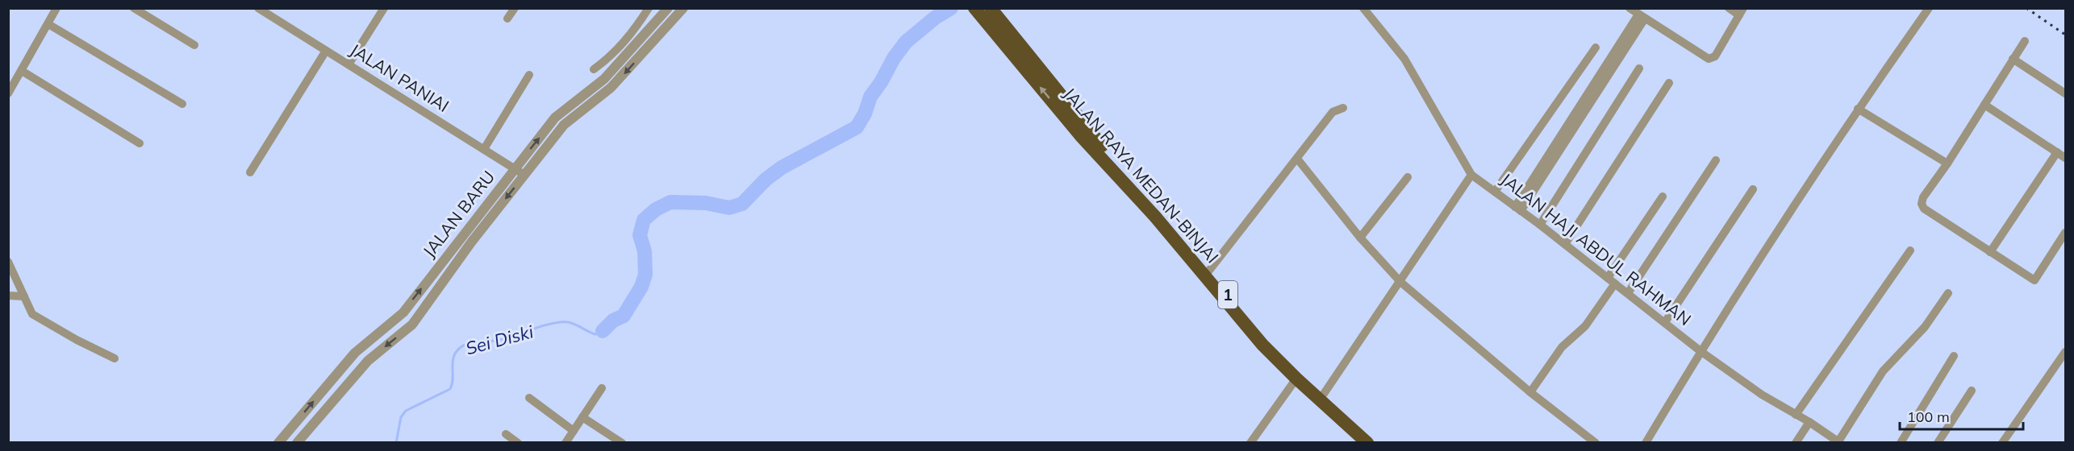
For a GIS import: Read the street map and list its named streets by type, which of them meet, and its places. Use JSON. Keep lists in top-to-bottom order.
{
  "streets": {
    "highway": ["JALAN RAYA MEDAN-BINJAI", "1"],
    "street": ["JALAN PANIAI", "JALAN BARU", "JALAN HAJI ABDUL RAHMAN"]
  },
  "crossings": [
    ["JALAN PANIAI", "JALAN BARU"]
  ],
  "water": ["Sei Diski"],
  "scale_bar": "100 m"
}
